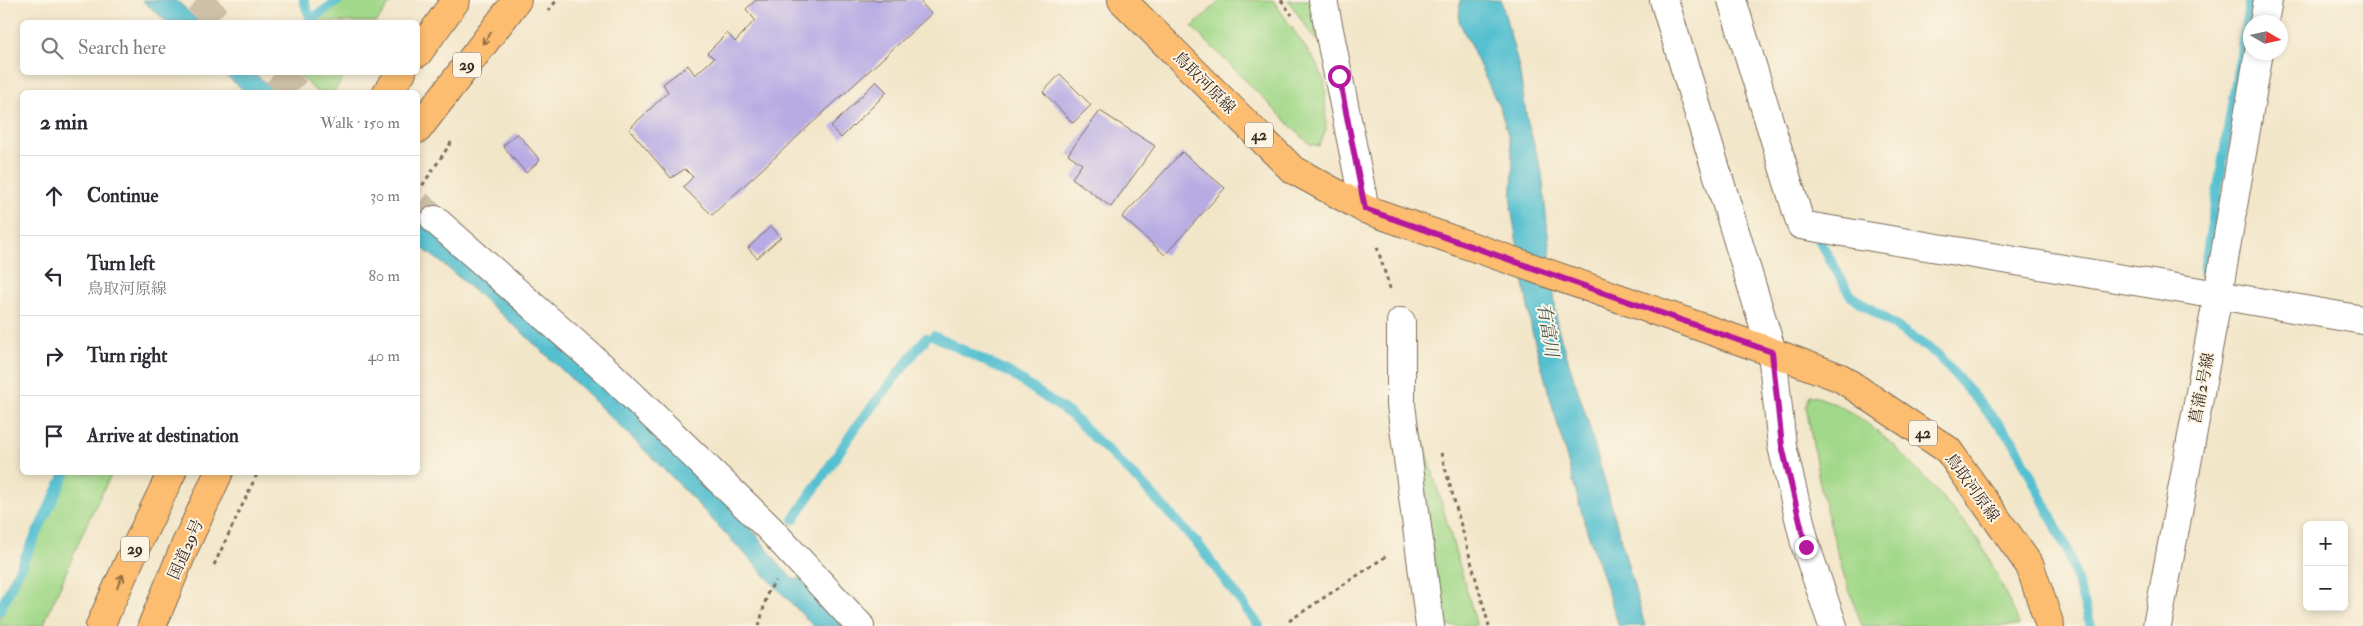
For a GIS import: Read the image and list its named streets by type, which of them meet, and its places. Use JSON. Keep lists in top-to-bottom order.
{
  "streets": {
    "main road": [
      "29",
      "鳥取河原線",
      "42",
      "国道29号"
    ],
    "street": ["菖蒲2号線"]
  },
  "water": ["有富川"],
  "north": "right",
  "page": {
    "search": "Search here",
    "heading": ["2 min", "Walk · 150 m"],
    "list": [
      ["Continue", "30 m"],
      ["Turn left", "鳥取河原線", "80 m"],
      ["Turn right", "40 m"],
      "Arrive at destination"
    ],
    "map_buttons": ["+", "−"]
  }
}
